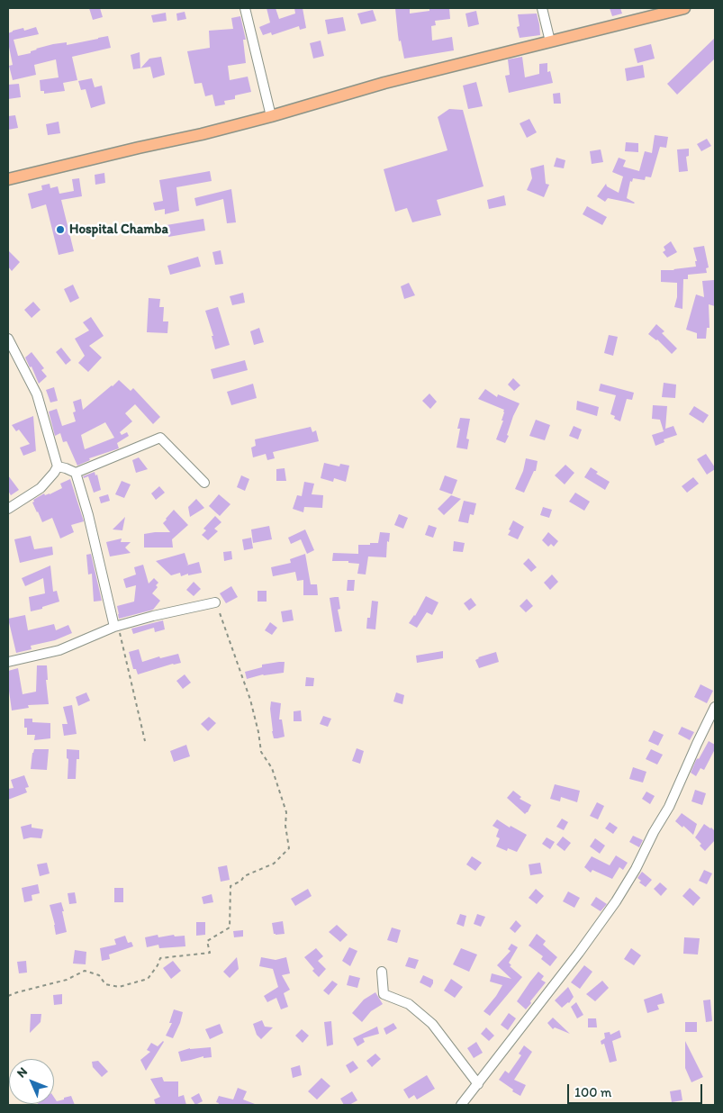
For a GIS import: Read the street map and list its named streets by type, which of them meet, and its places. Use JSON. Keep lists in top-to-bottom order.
{
  "places": ["Hospital Chamba"],
  "scale_bar": "100 m",
  "north": "top left"
}
